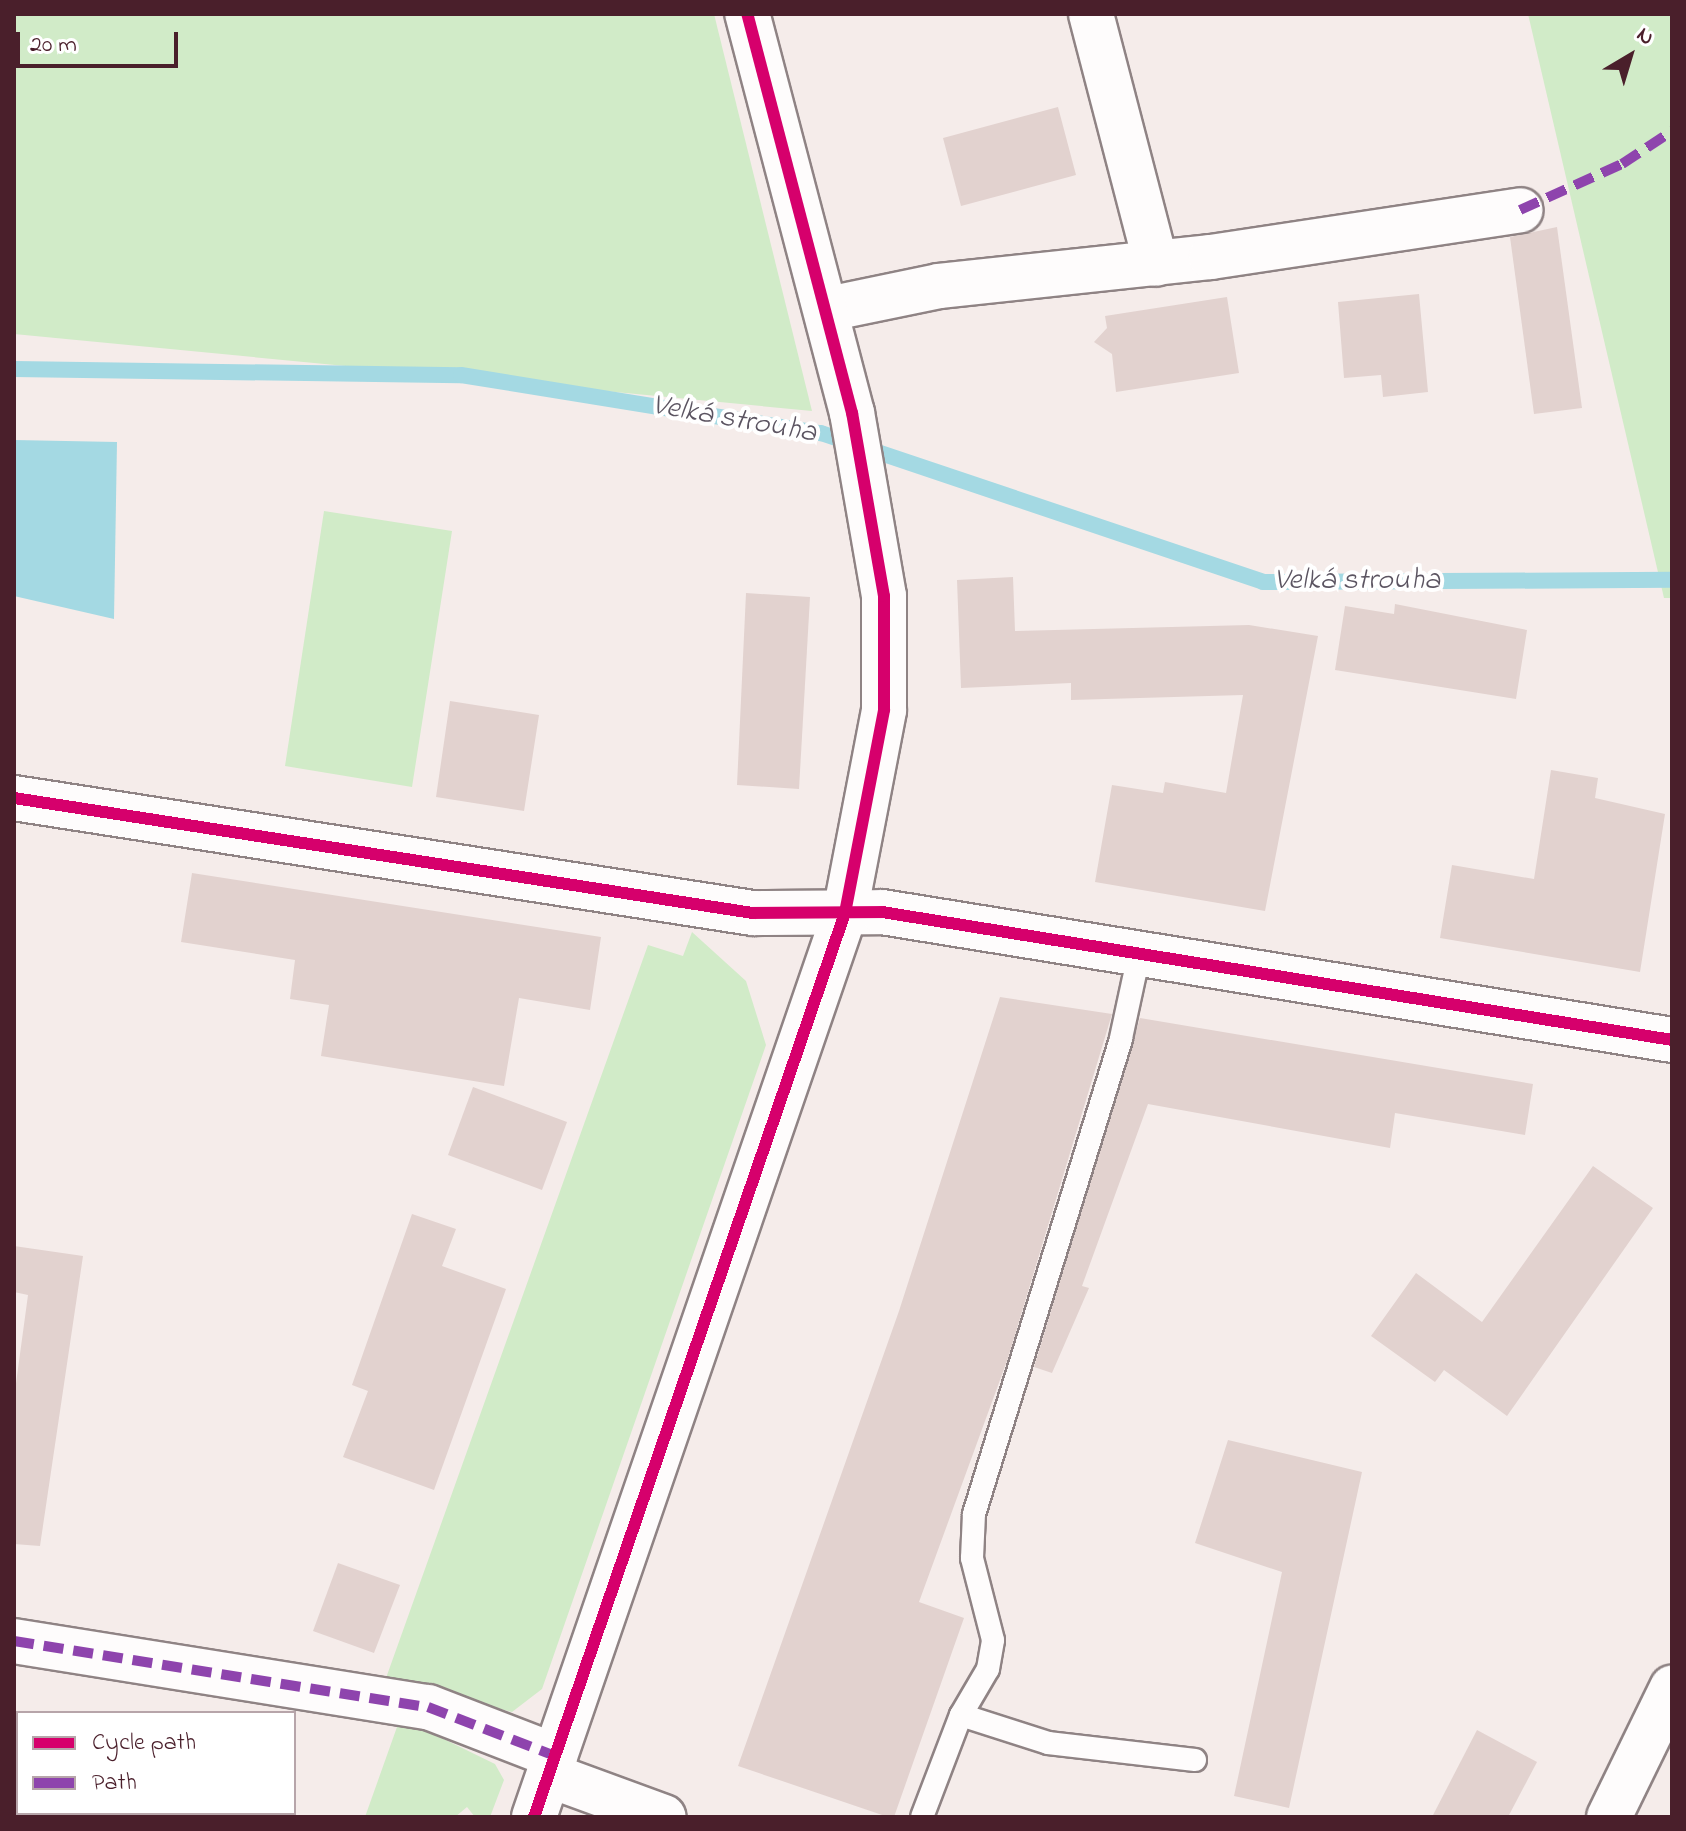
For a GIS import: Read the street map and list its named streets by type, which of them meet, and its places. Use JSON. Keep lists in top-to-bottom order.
{
  "water": ["Velká strouha"],
  "legend": ["Cycle path", "Path"],
  "scale_bar": "20 m",
  "north": "top right"
}
